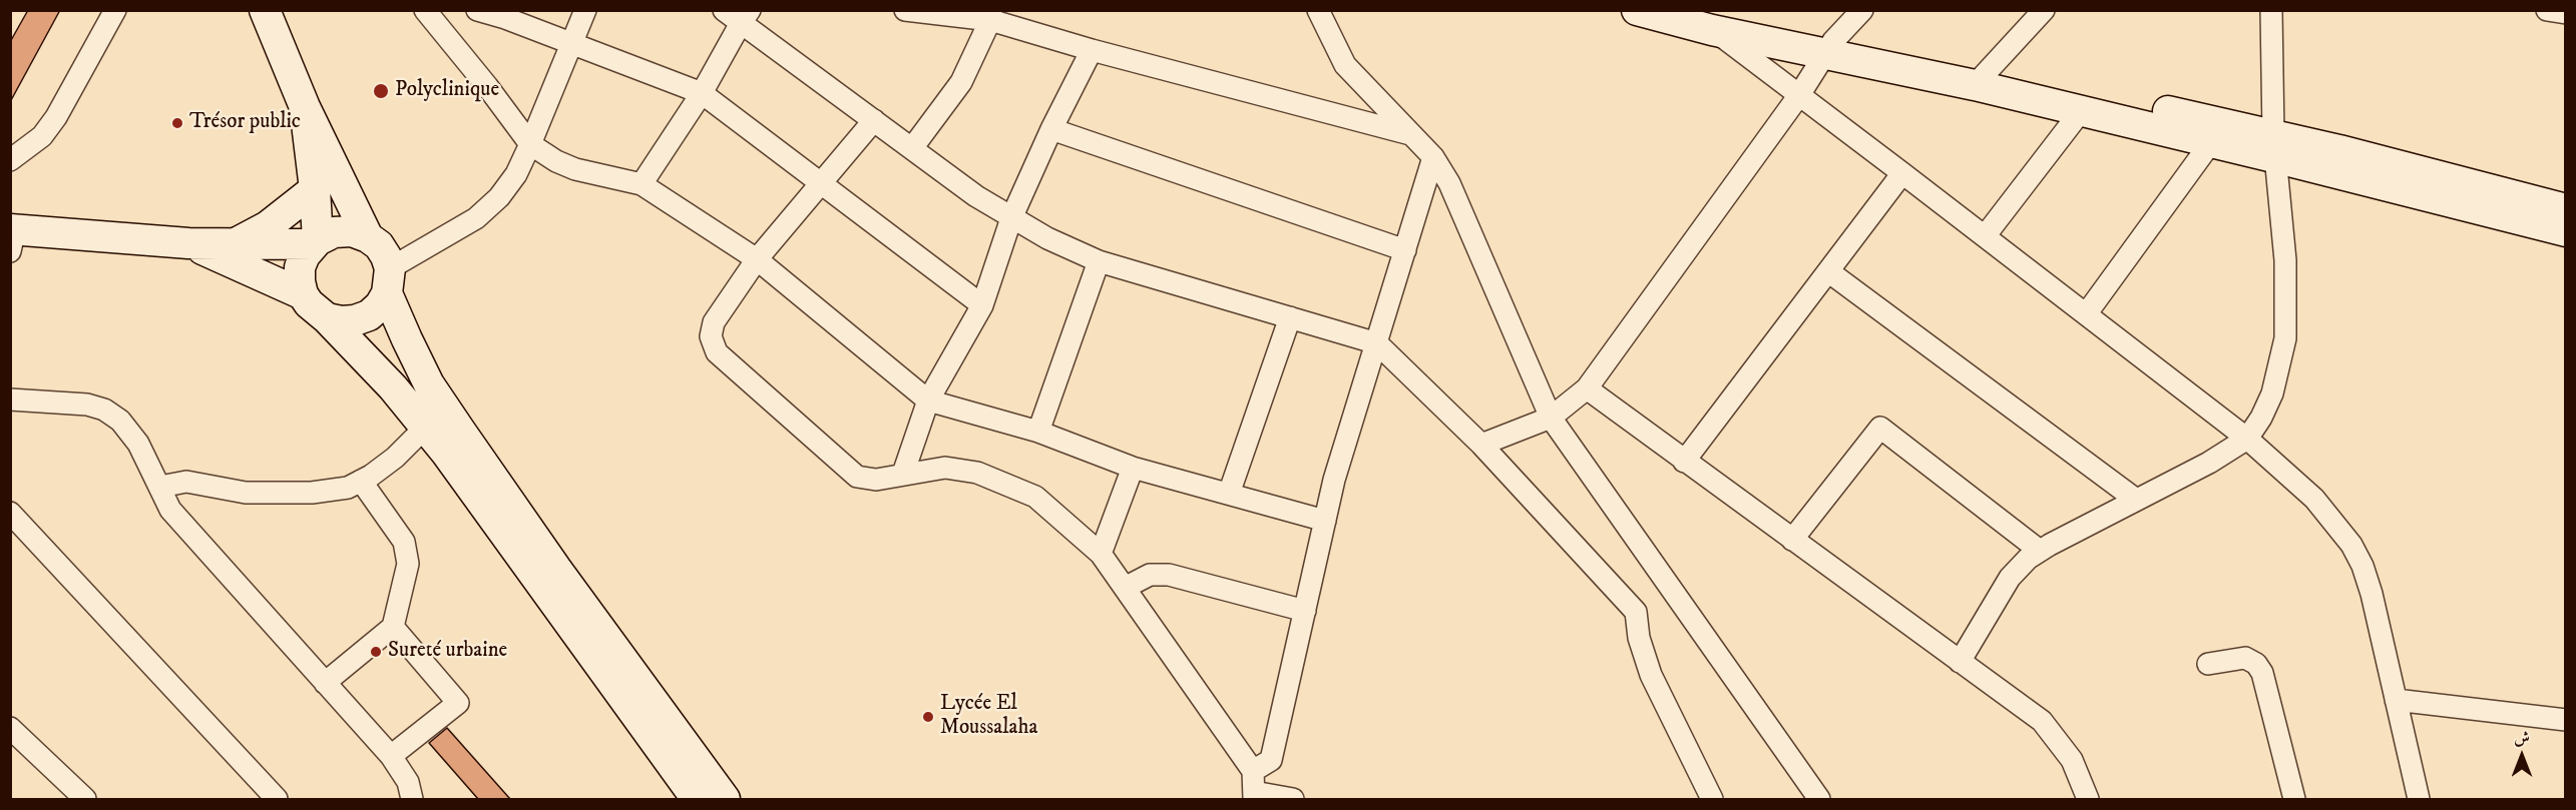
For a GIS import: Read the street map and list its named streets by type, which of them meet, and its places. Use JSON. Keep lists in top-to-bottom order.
{
  "places": [
    "Polyclinique",
    "Trésor public",
    "Sureté urbaine",
    "Lycée El Moussalaha"
  ],
  "north": "top"
}
